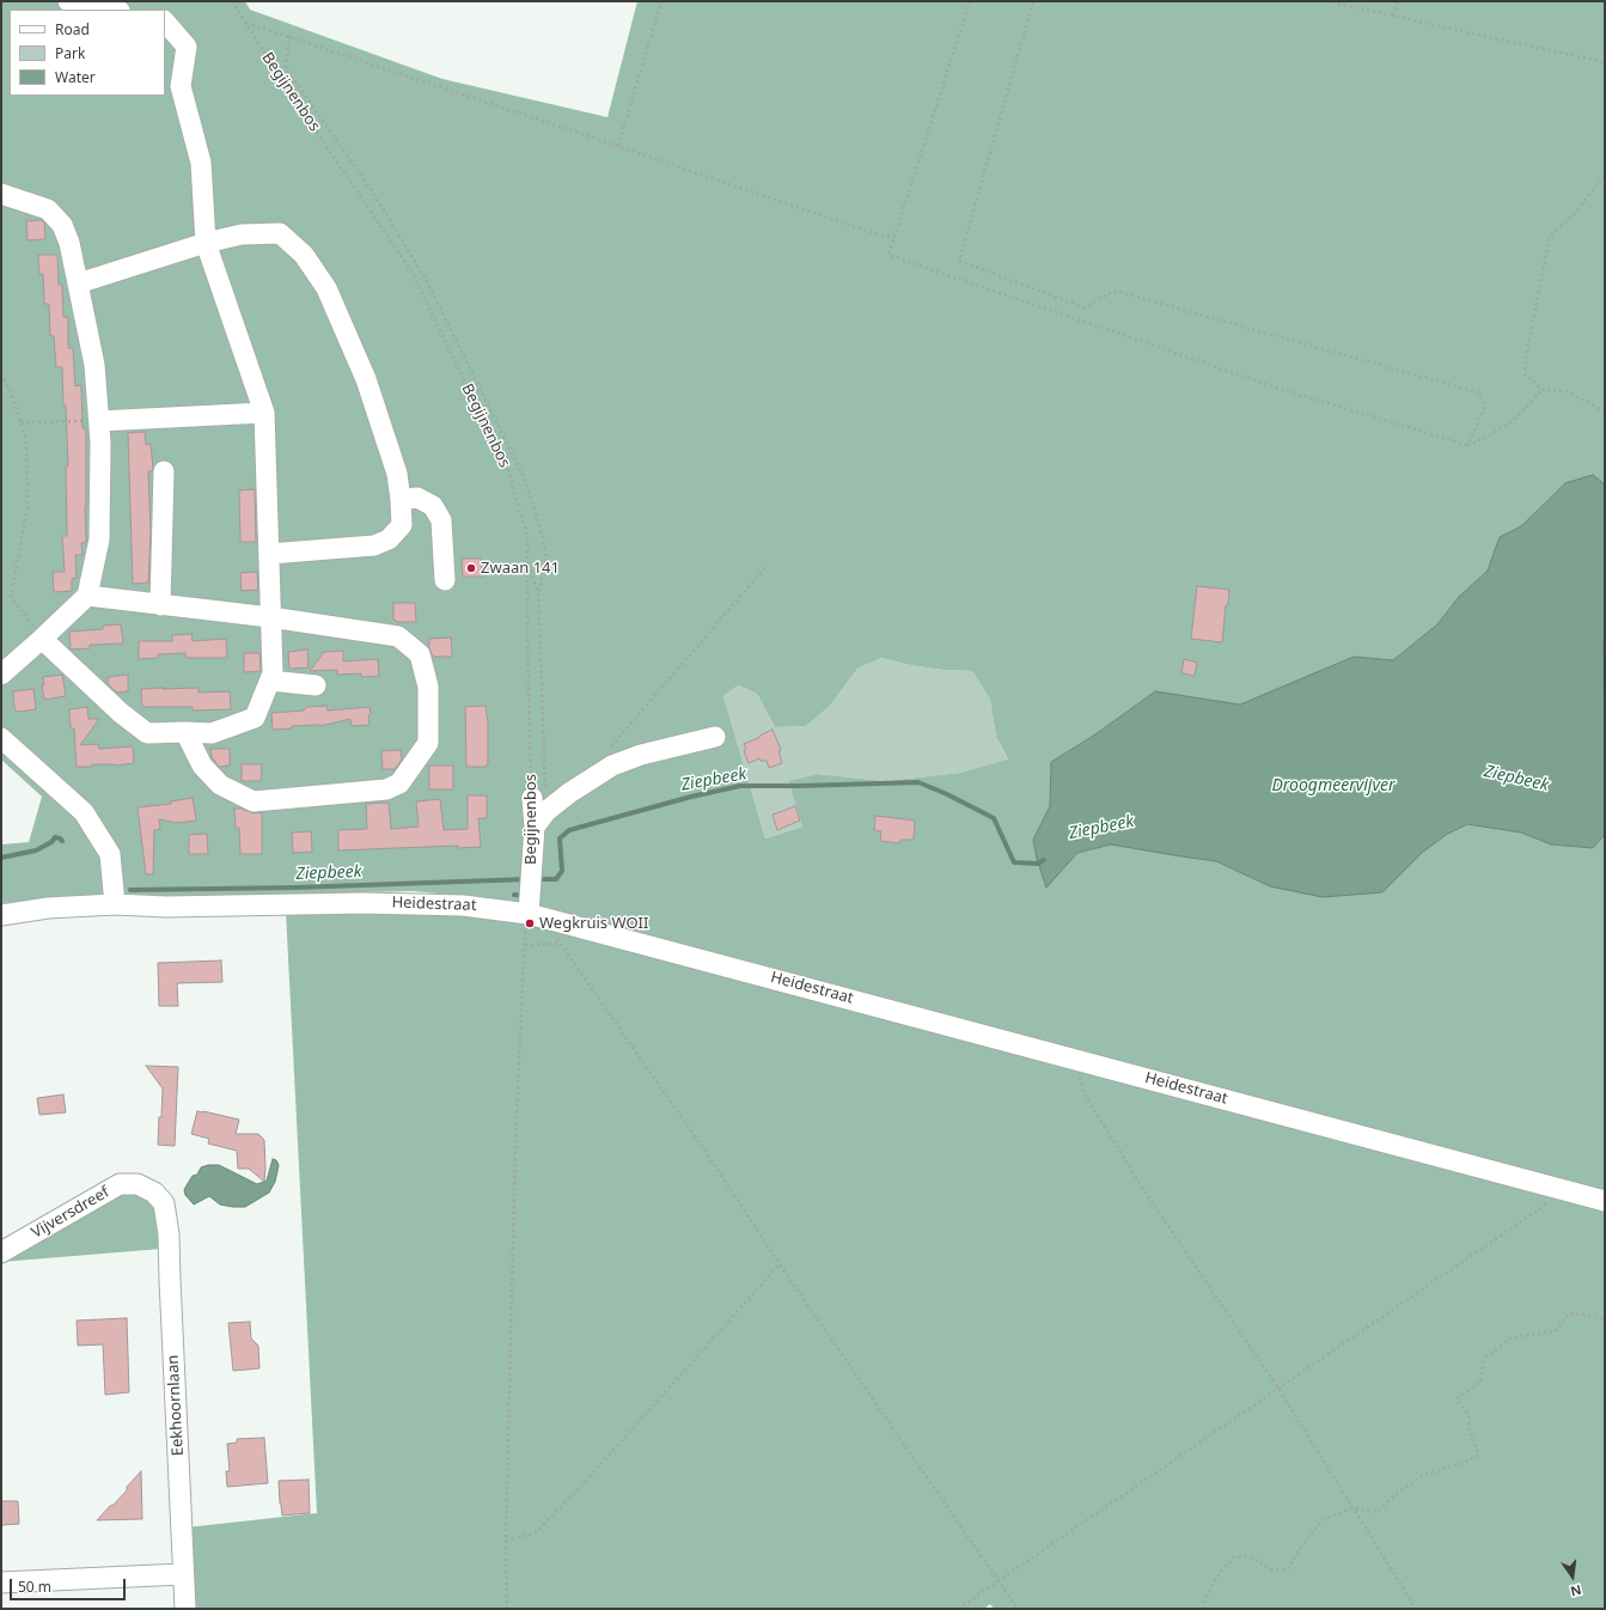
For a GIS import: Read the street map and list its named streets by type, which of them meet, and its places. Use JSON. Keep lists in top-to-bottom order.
{
  "streets": {
    "street": [
      "Begijnenbos",
      "Heidestraat",
      "Vijversdreef",
      "Eekhoornlaan"
    ]
  },
  "crossings": [
    ["Begijnenbos", "Heidestraat"],
    ["Vijversdreef", "Eekhoornlaan"]
  ],
  "water": ["Ziepbeek", "Droogmeervijver"],
  "places": ["Zwaan 141", "Wegkruis WOII"],
  "legend": ["Road", "Park", "Water"],
  "scale_bar": "50 m",
  "north": "bottom"
}
